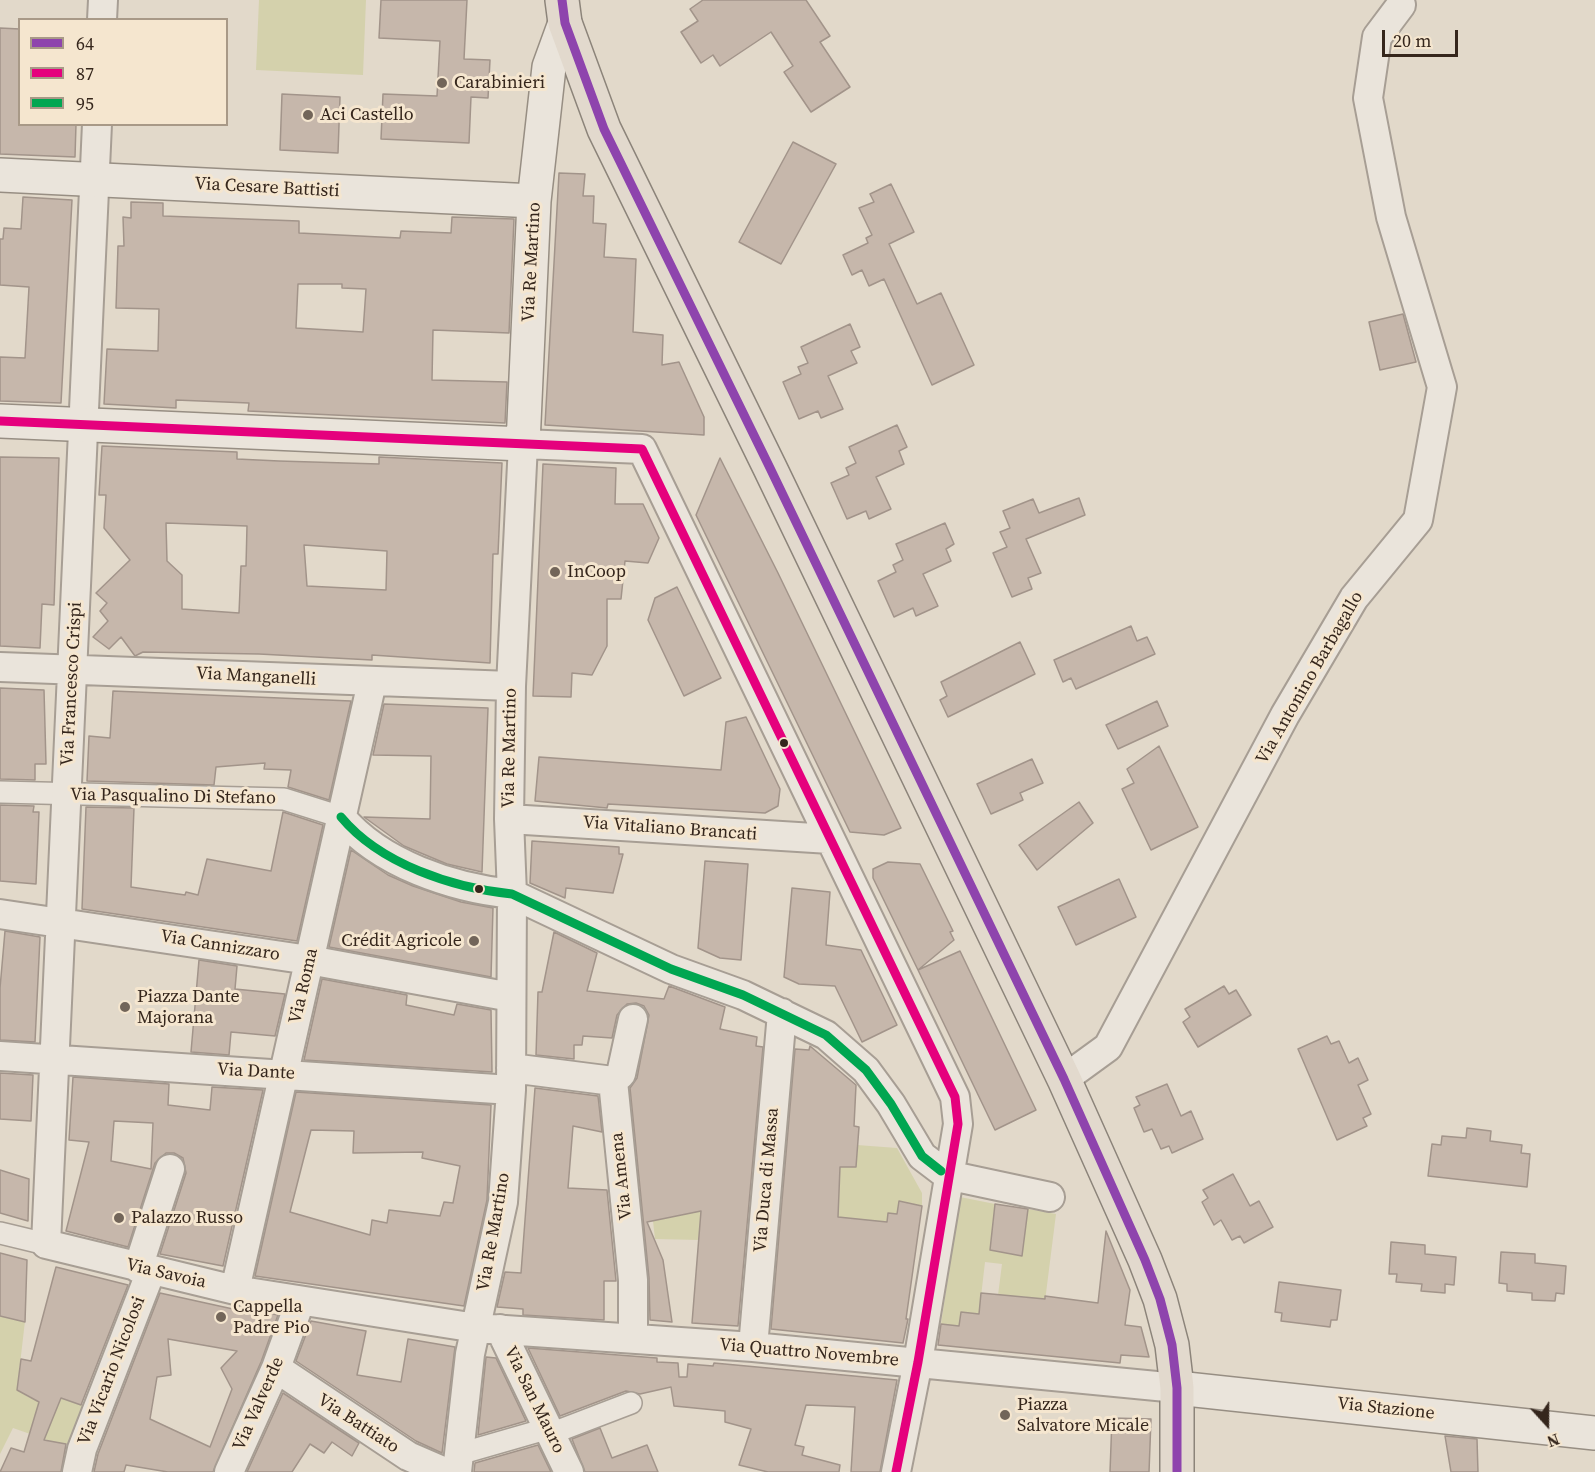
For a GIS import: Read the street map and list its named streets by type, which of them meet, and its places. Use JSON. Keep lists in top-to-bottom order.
{
  "streets": {
    "main road": ["Via Cesare Battisti", "Via Re Martino", "Via Stazione"],
    "street": [
      "Via Manganelli",
      "Via Antonino Barbagallo",
      "Via Francesco Crispi",
      "Via Pasqualino Di Stefano",
      "Via Vitaliano Brancati",
      "Via Cannizzaro",
      "Via Roma",
      "Via Dante",
      "Via Amena",
      "Via Duca di Massa",
      "Via Savoia",
      "Via Quattro Novembre",
      "Via Vicario Nicolosi",
      "Via San Mauro",
      "Via Valverde",
      "Via Battiato"
    ]
  },
  "crossings": [
    ["Via Cesare Battisti", "Via Re Martino"],
    ["Via Cesare Battisti", "Via Francesco Crispi"],
    ["Via Re Martino", "Via Manganelli"],
    ["Via Re Martino", "Via Pasqualino Di Stefano"],
    ["Via Re Martino", "Via Vitaliano Brancati"],
    ["Via Re Martino", "Via Cannizzaro"],
    ["Via Re Martino", "Via Dante"],
    ["Via Re Martino", "Via Savoia"],
    ["Via Re Martino", "Via Quattro Novembre"],
    ["Via Re Martino", "Via San Mauro"],
    ["Via Re Martino", "Via Battiato"],
    ["Via Manganelli", "Via Francesco Crispi"],
    ["Via Manganelli", "Via Roma"],
    ["Via Francesco Crispi", "Via Pasqualino Di Stefano"],
    ["Via Francesco Crispi", "Via Cannizzaro"],
    ["Via Francesco Crispi", "Via Dante"],
    ["Via Francesco Crispi", "Via Savoia"],
    ["Via Pasqualino Di Stefano", "Via Roma"],
    ["Via Pasqualino Di Stefano", "Via Duca di Massa"],
    ["Via Cannizzaro", "Via Roma"],
    ["Via Roma", "Via Dante"],
    ["Via Roma", "Via Savoia"],
    ["Via Dante", "Via Amena"],
    ["Via Amena", "Via Quattro Novembre"],
    ["Via Duca di Massa", "Via Quattro Novembre"],
    ["Via Savoia", "Via Quattro Novembre"],
    ["Via Savoia", "Via Vicario Nicolosi"],
    ["Via Savoia", "Via San Mauro"],
    ["Via Savoia", "Via Valverde"],
    ["Via Quattro Novembre", "Via San Mauro"],
    ["Via Quattro Novembre", "Via Stazione"],
    ["Via Valverde", "Via Battiato"]
  ],
  "places": [
    "Carabinieri",
    "Aci Castello",
    "InCoop",
    "Crédit Agricole",
    "Piazza Dante Majorana",
    "Palazzo Russo",
    "Cappella Padre Pio",
    "Piazza Salvatore Micale"
  ],
  "lines": ["transit line 64", "transit line 87", "transit line 95"],
  "legend": ["64", "87", "95"],
  "scale_bar": "20 m",
  "north": "bottom"
}
